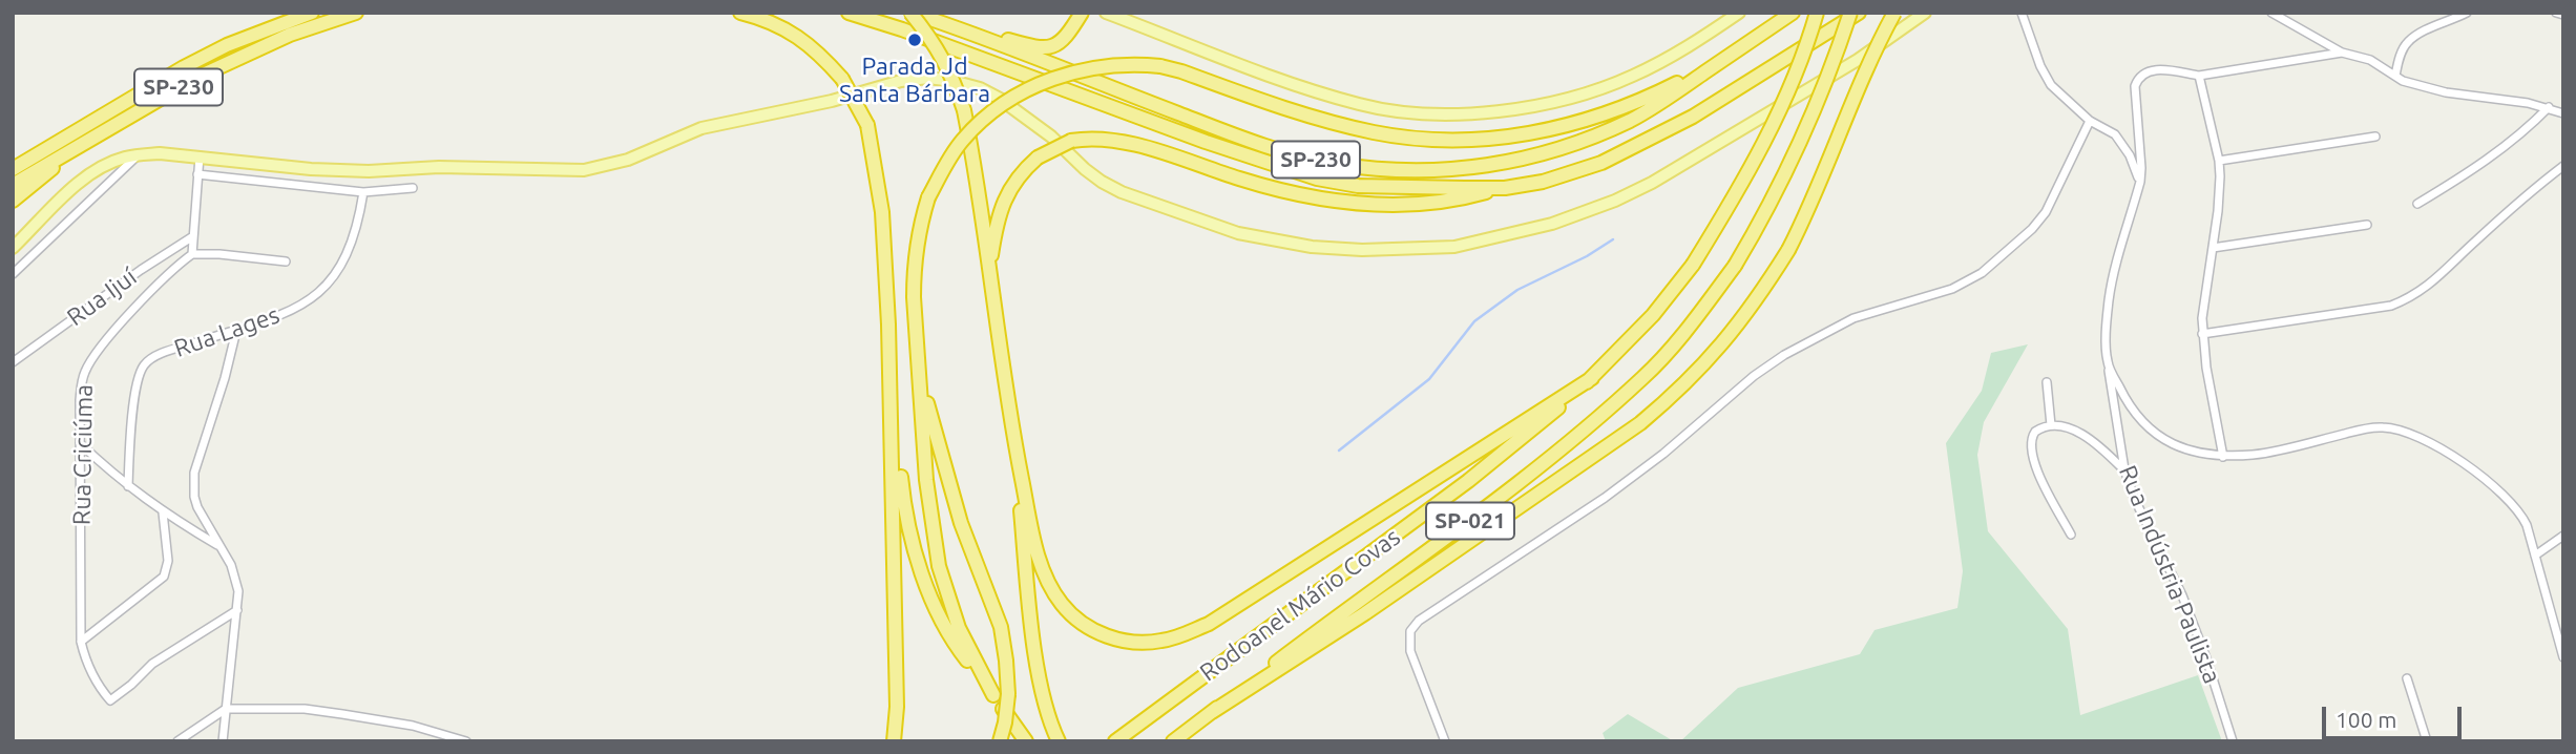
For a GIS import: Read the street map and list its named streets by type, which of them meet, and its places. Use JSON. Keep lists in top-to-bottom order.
{
  "streets": {
    "highway": ["SP-230", "SP-021", "Rodoanel Mário Covas"],
    "street": [
      "Rua Ijuí",
      "Rua Lages",
      "Rua Criciúma",
      "Rua Indústria Paulista"
    ]
  },
  "places": ["Parada Jd Santa Bárbara"],
  "scale_bar": "100 m"
}
